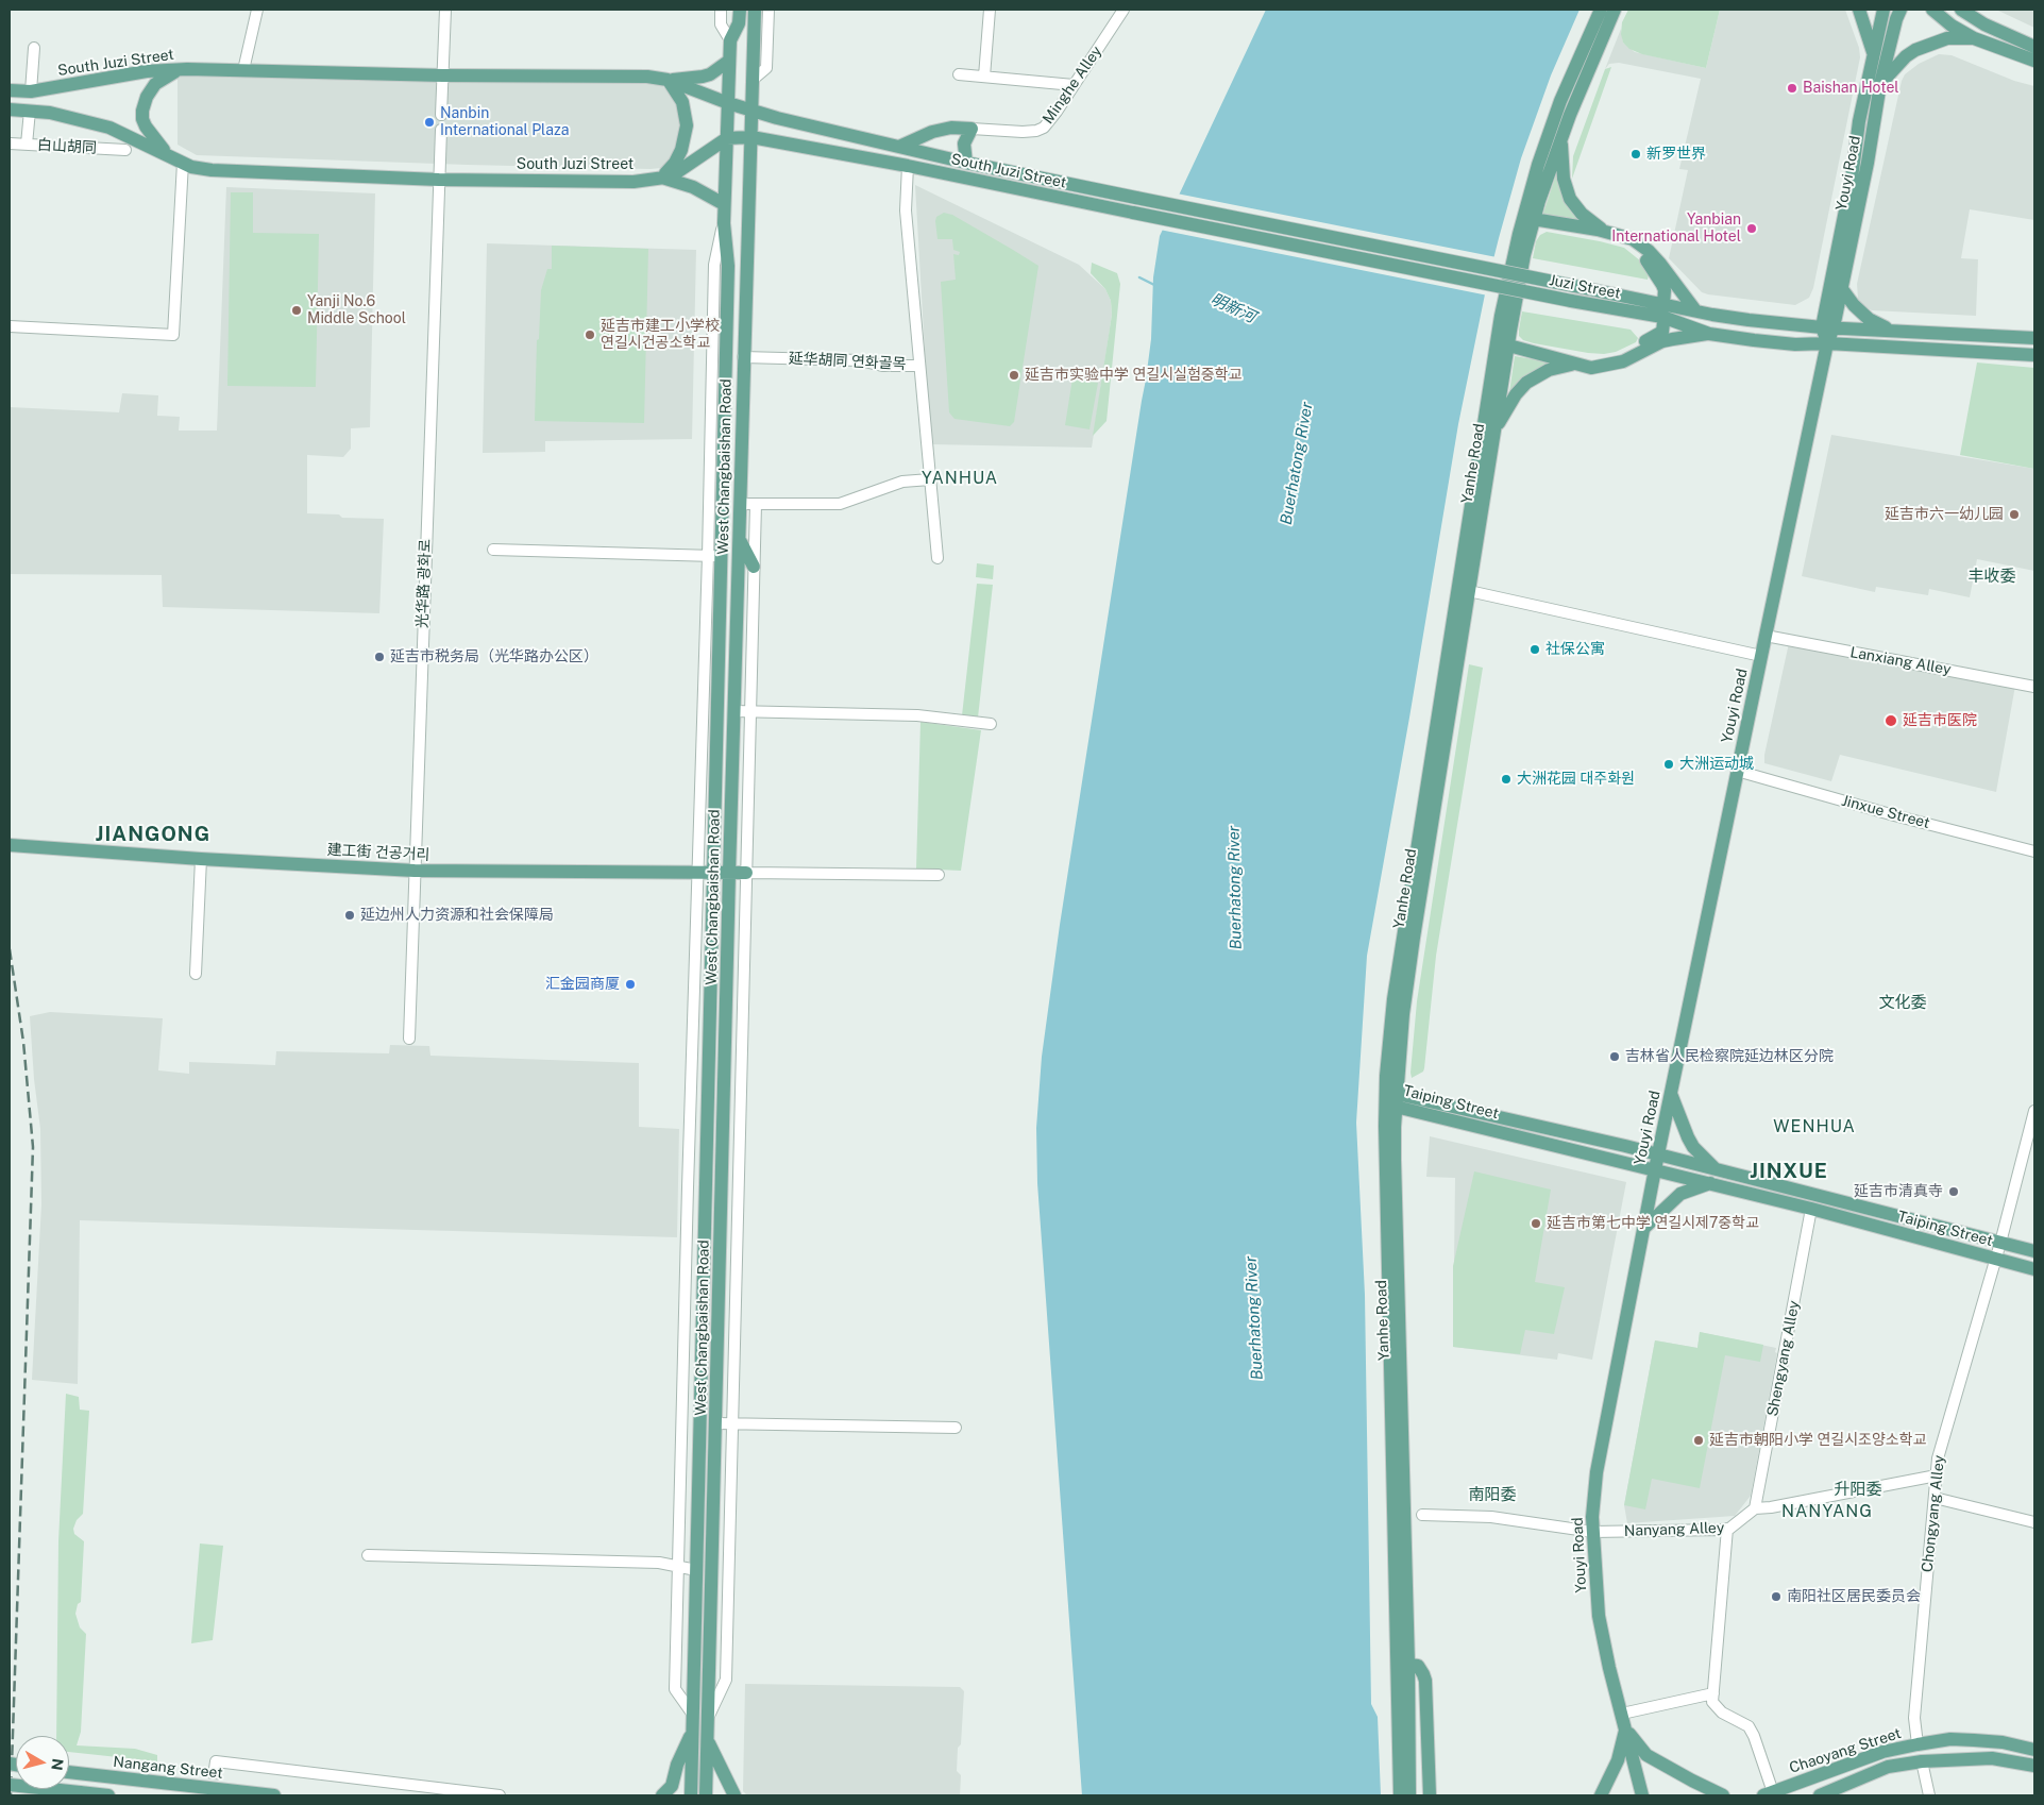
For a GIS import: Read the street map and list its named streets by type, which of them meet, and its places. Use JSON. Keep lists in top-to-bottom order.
{
  "streets": {
    "main road": [
      "South Juzi Street",
      "Youyi Road",
      "Juzi Street",
      "Yanhe Road",
      "West Changbaishan Road",
      "建工街 건공거리",
      "Taiping Street",
      "Chaoyang Street",
      "Nangang Street"
    ],
    "street": [
      "Minghe Alley",
      "白山胡同",
      "延华胡同 연화골목",
      "光华路 광화로",
      "Lanxiang Alley",
      "Jinxue Street",
      "Shengyang Alley",
      "Chongyang Alley",
      "Nanyang Alley"
    ]
  },
  "crossings": [
    ["South Juzi Street", "Juzi Street"],
    ["South Juzi Street", "West Changbaishan Road"],
    ["South Juzi Street", "光华路 광화로"],
    ["Youyi Road", "Juzi Street"],
    ["Youyi Road", "Lanxiang Alley"],
    ["Youyi Road", "Jinxue Street"],
    ["Youyi Road", "Taiping Street"],
    ["Youyi Road", "Nanyang Alley"],
    ["延华胡同 연화골목", "West Changbaishan Road"],
    ["Yanhe Road", "Taiping Street"],
    ["West Changbaishan Road", "建工街 건공거리"],
    ["光华路 광화로", "建工街 건공거리"],
    ["Taiping Street", "Shengyang Alley"],
    ["Taiping Street", "Chongyang Alley"],
    ["Shengyang Alley", "Nanyang Alley"],
    ["Chongyang Alley", "Nanyang Alley"],
    ["Chongyang Alley", "Chaoyang Street"]
  ],
  "districts": [
    "YANHUA",
    "丰收委",
    "JIANGONG",
    "文化委",
    "WENHUA",
    "JINXUE",
    "升阳委",
    "南阳委",
    "NANYANG"
  ],
  "water": ["明新河", "Buerhatong River"],
  "places": [
    "Baishan Hotel",
    "Nanbin International Plaza",
    "新罗世界",
    "Yanbian International Hotel",
    "Yanji No.6 Middle School",
    "延吉市建工小学校 연길시건공소학교",
    "延吉市实验中学 연길시실험중학교",
    "延吉市六一幼儿园",
    "社保公寓",
    "延吉市税务局（光华路办公区）",
    "延吉市医院",
    "大洲运动城",
    "大洲花园 대주화원",
    "延边州人力资源和社会保障局",
    "汇金园商厦",
    "吉林省人民检察院延边林区分院",
    "延吉市清真寺",
    "延吉市第七中学 연길시제7중학교",
    "延吉市朝阳小学 연길시조양소학교",
    "南阳社区居民委员会"
  ],
  "north": "right"
}
